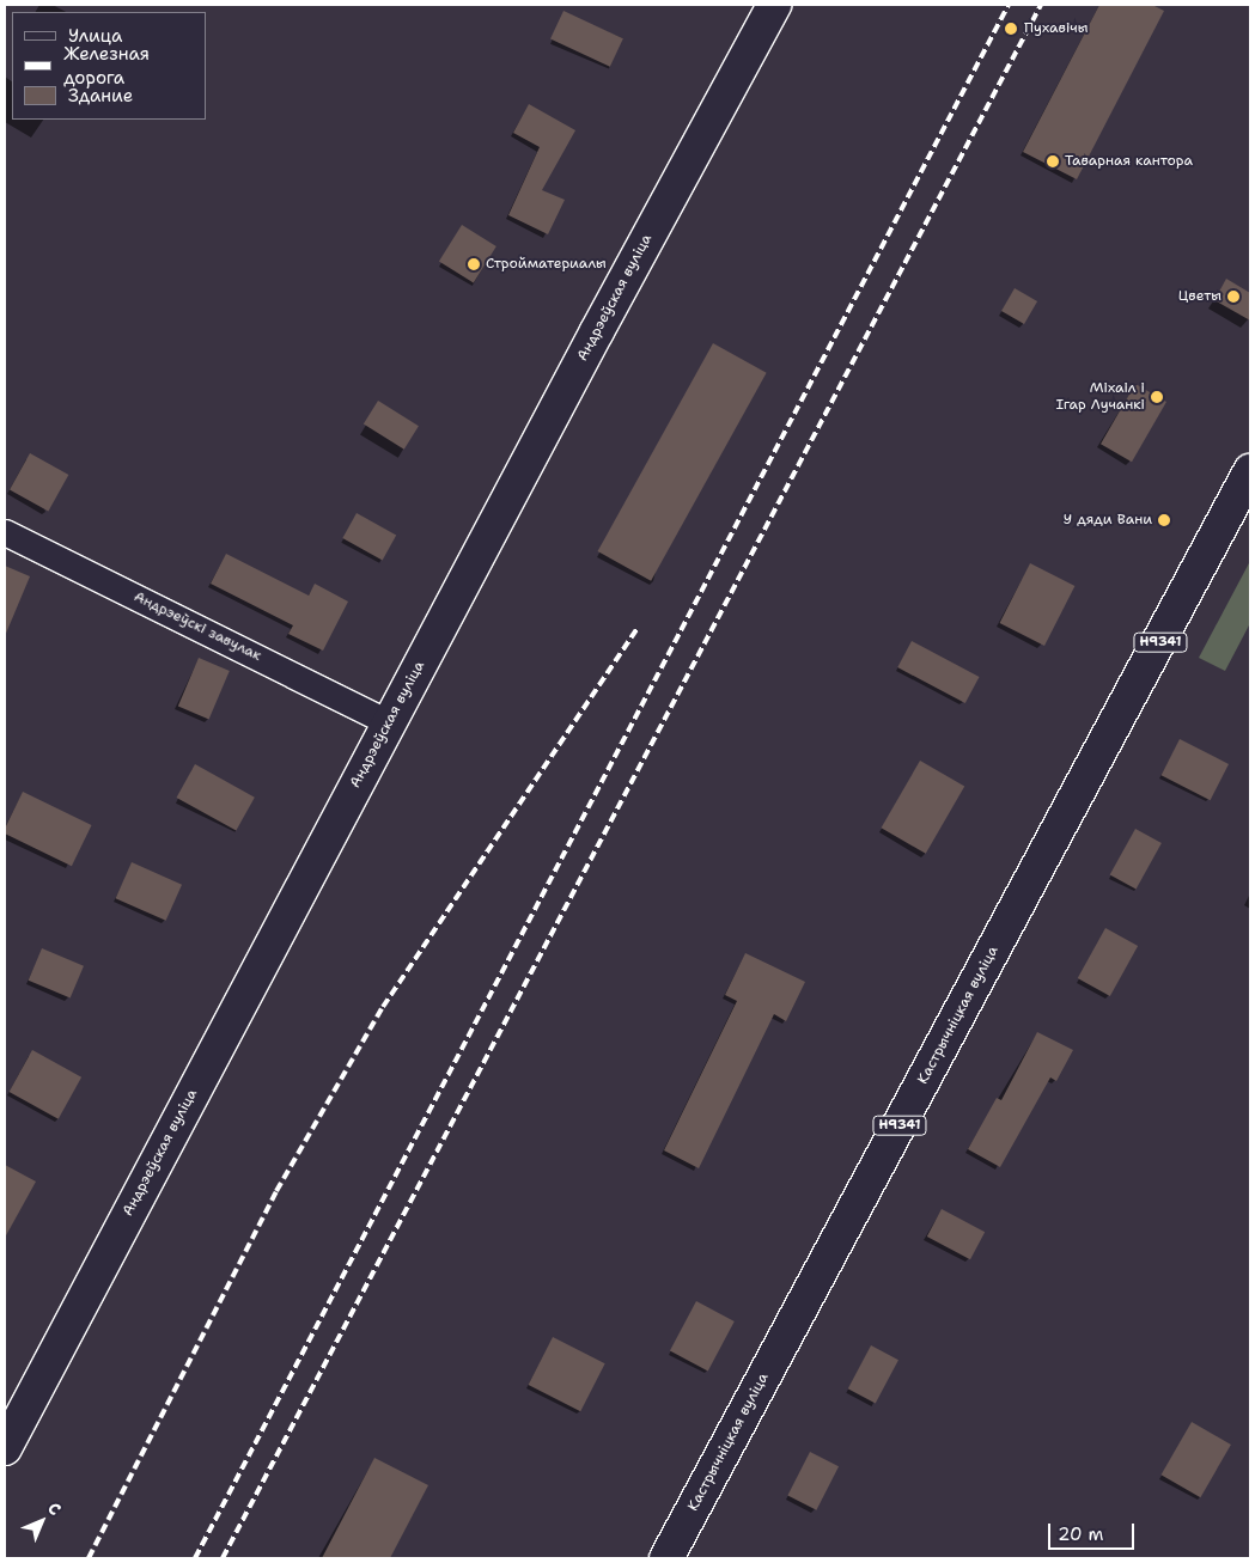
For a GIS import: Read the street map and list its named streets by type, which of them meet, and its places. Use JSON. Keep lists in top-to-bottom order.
{
  "streets": {
    "main road": ["Андрэеўская вуліца", "Н9341", "Кастрычніцкая вуліца"],
    "street": ["Андрэеўскі завулак"]
  },
  "crossings": [
    ["Андрэеўская вуліца", "Андрэеўскі завулак"]
  ],
  "places": [
    "Пухавічы",
    "Таварная кантора",
    "Стройматериалы",
    "Цветы",
    "Міхаіл і Ігар Лучанкі",
    "У дяди Вани"
  ],
  "legend": ["Улица", "Железная дорога", "Здание"],
  "scale_bar": "20 m",
  "north": "top right"
}
